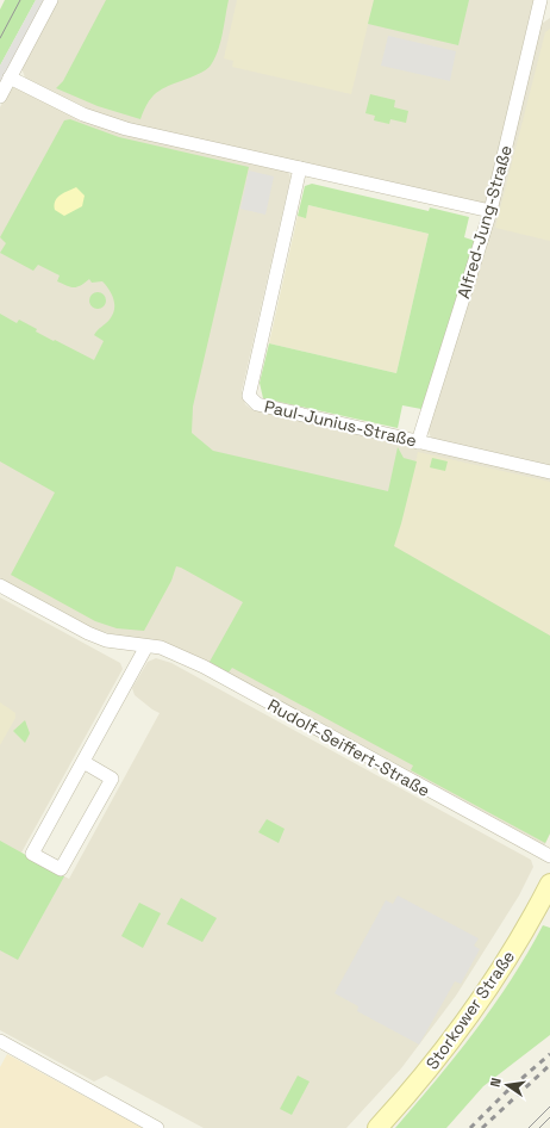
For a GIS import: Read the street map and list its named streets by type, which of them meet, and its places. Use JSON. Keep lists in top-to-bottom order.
{
  "streets": {
    "main road": ["Storkower Straße"],
    "street": ["Alfred-Jung-Straße", "Paul-Junius-Straße", "Rudolf-Seiffert-Straße"]
  },
  "crossings": [
    ["Alfred-Jung-Straße", "Paul-Junius-Straße"]
  ],
  "north": "left"
}
